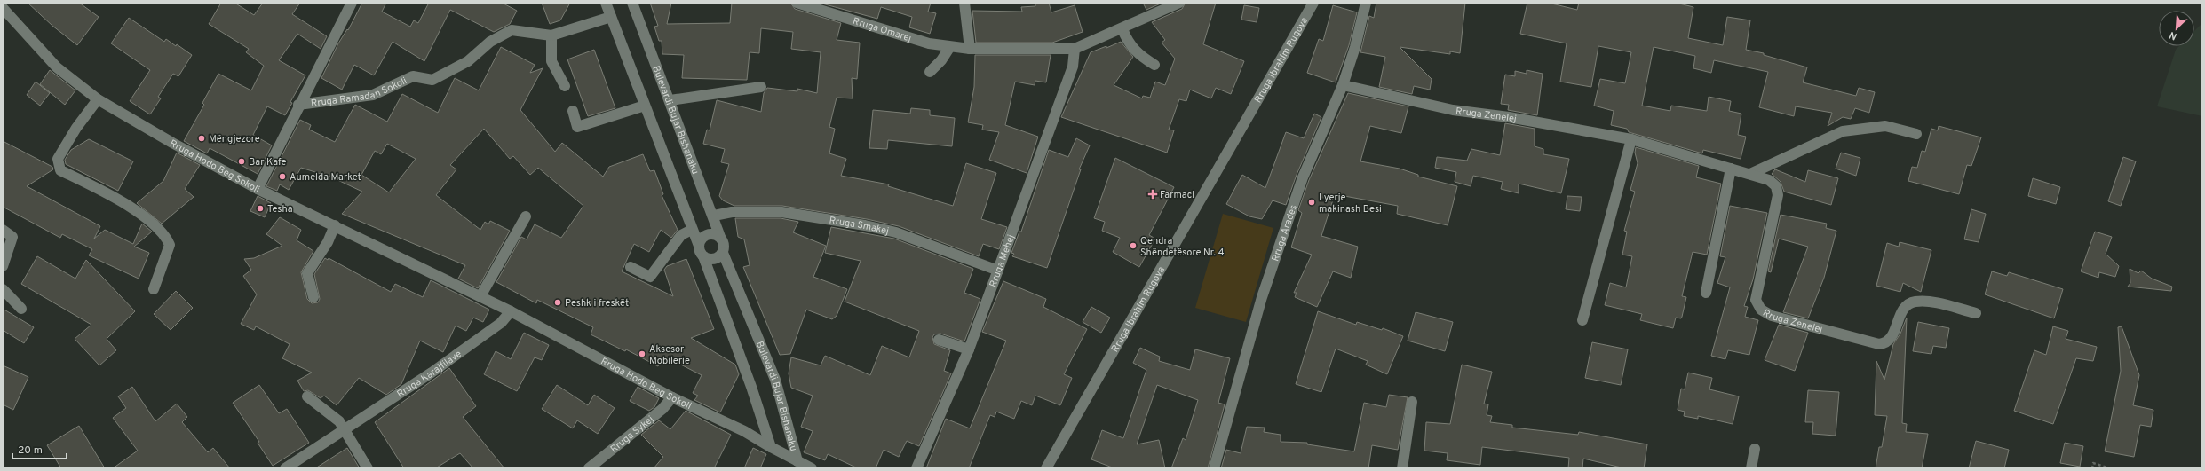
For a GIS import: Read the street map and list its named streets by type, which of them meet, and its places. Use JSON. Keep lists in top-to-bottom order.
{
  "streets": {
    "street": [
      "Rruga Omarej",
      "Rruga Ibrahim Rugova",
      "Rruga Ramadan Sokoli",
      "Rruga Zenelej",
      "Bulevardi Bujar Bishanaku",
      "Rruga Hodo Beg Sokoli",
      "Rruga Smakej",
      "Rruga Arades",
      "Rruga Mehej",
      "Rruga Karajfilave",
      "Rruga Sykej"
    ]
  },
  "crossings": [
    ["Rruga Omarej", "Rruga Mehej"],
    ["Rruga Ramadan Sokoli", "Rruga Hodo Beg Sokoli"],
    ["Rruga Zenelej", "Rruga Arades"],
    ["Bulevardi Bujar Bishanaku", "Rruga Hodo Beg Sokoli"],
    ["Bulevardi Bujar Bishanaku", "Rruga Smakej"],
    ["Rruga Hodo Beg Sokoli", "Rruga Karajfilave"],
    ["Rruga Hodo Beg Sokoli", "Rruga Sykej"],
    ["Rruga Smakej", "Rruga Mehej"]
  ],
  "places": {
    "other": [
      "Mëngjezore",
      "Bar Kafe",
      "Aumelda Market",
      "Lyerje makinash Besi",
      "Tesha",
      "Qendra Shëndetësore Nr. 4",
      "Peshk i freskët",
      "Aksesor Mobilerie"
    ],
    "health": ["Farmaci"]
  },
  "scale_bar": "20 m",
  "north": "bottom left"
}
